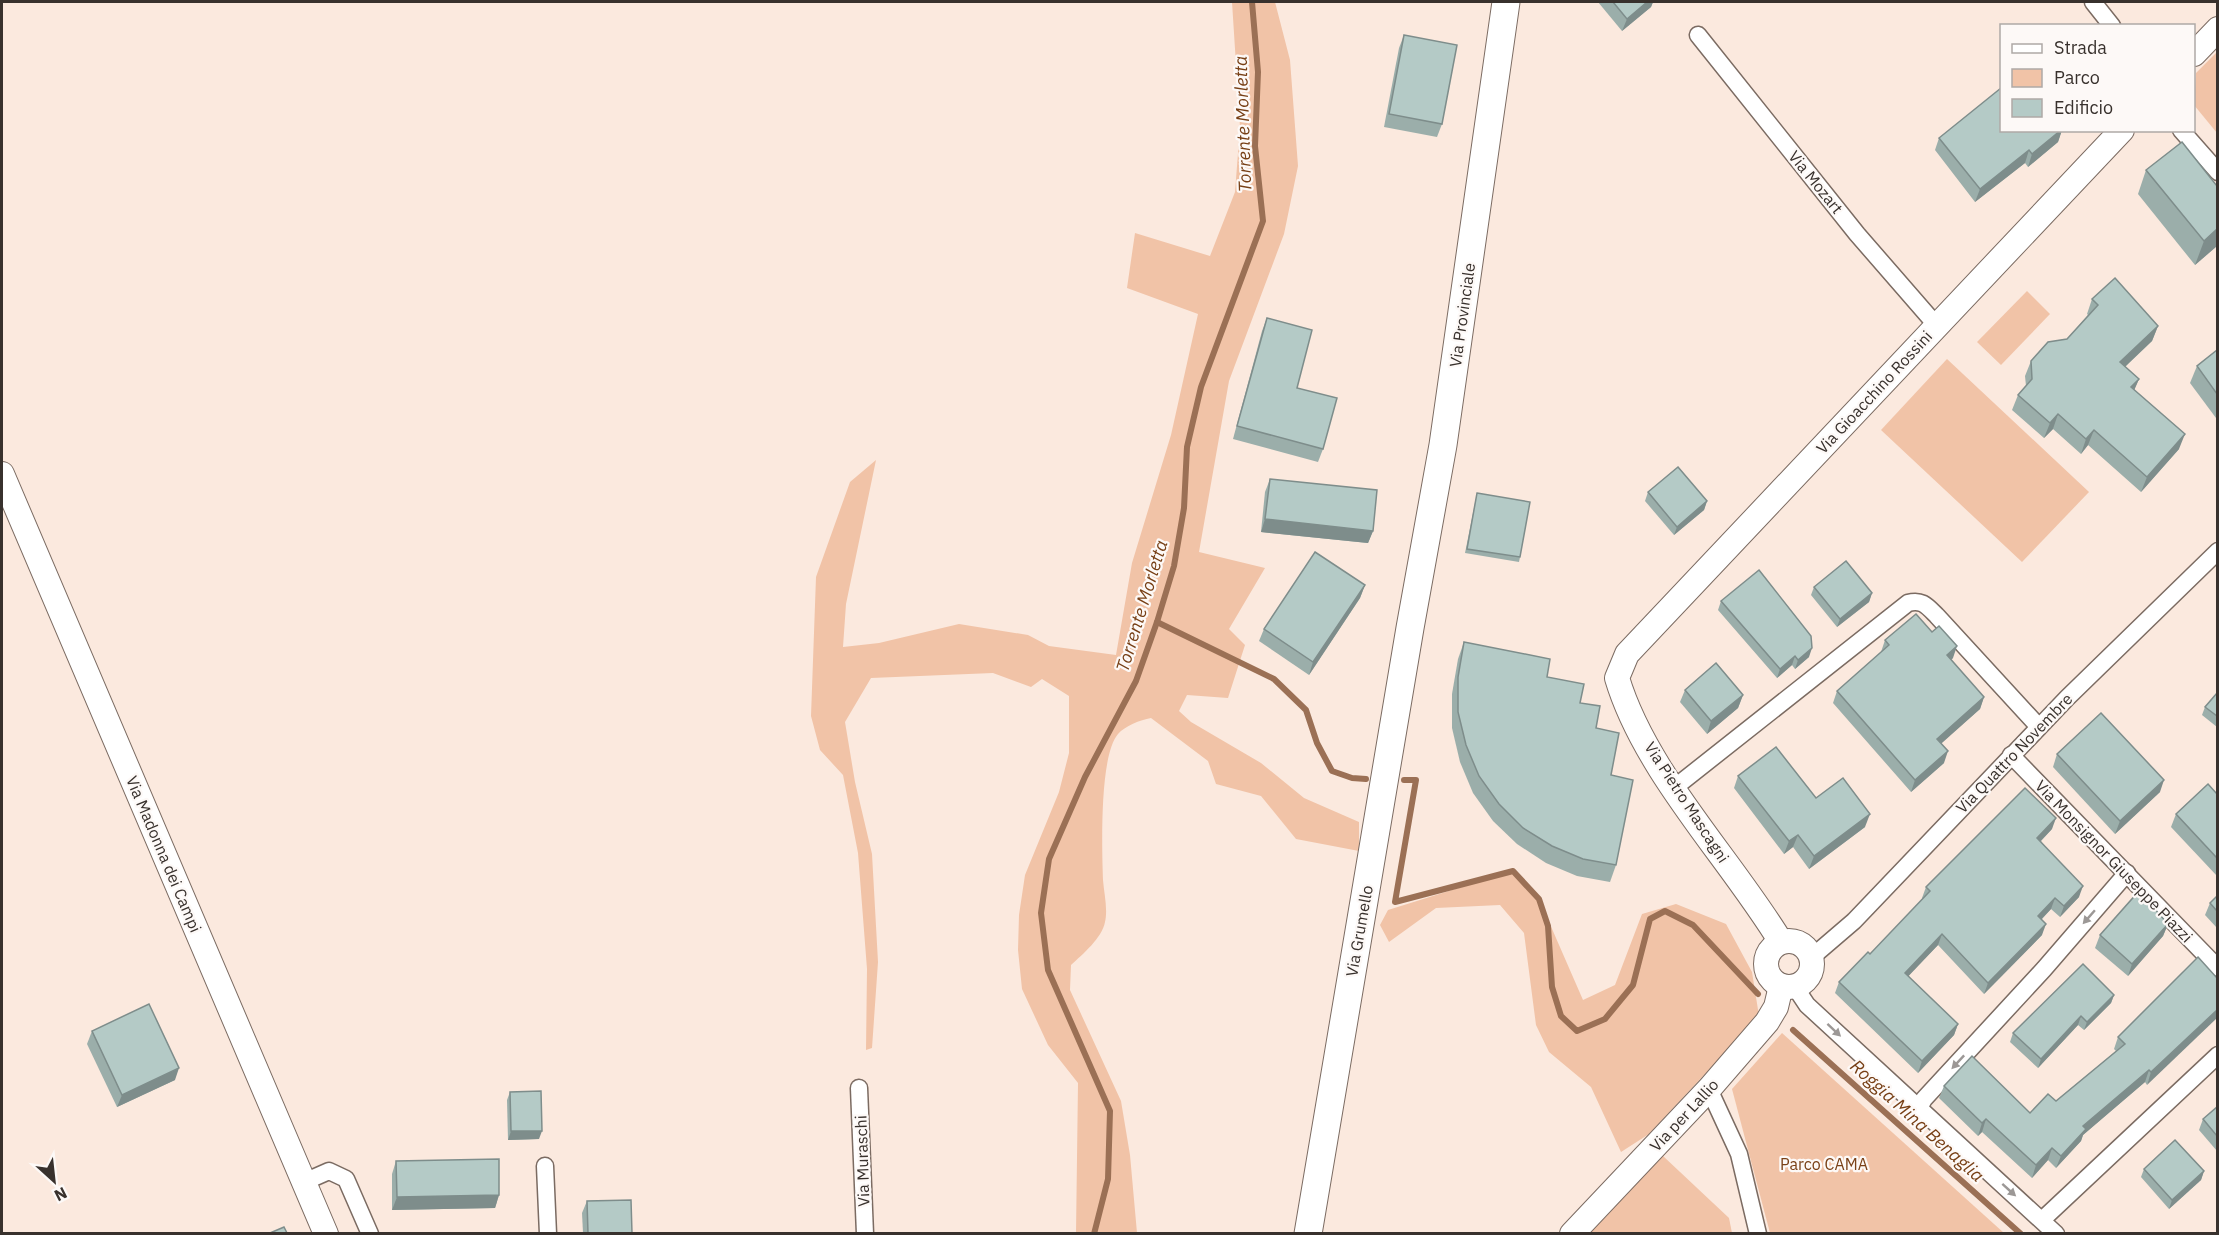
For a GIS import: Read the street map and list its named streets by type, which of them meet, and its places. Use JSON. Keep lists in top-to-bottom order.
{
  "streets": {
    "main road": ["Via Provinciale", "Via Grumello"],
    "street": [
      "Via Mozart",
      "Via Gioacchino Rossini",
      "Via Quattro Novembre",
      "Via Pietro Mascagni",
      "Via Madonna dei Campi",
      "Via Monsignor Giuseppe Piazzi",
      "Via per Lallio",
      "Via Muraschi"
    ]
  },
  "crossings": [
    ["Via Mozart", "Via Gioacchino Rossini"],
    ["Via Provinciale", "Via Grumello"],
    ["Via Gioacchino Rossini", "Via Pietro Mascagni"],
    ["Via Quattro Novembre", "Via Pietro Mascagni"],
    ["Via Quattro Novembre", "Via Monsignor Giuseppe Piazzi"],
    ["Via Quattro Novembre", "Via per Lallio"],
    ["Via Pietro Mascagni", "Via per Lallio"]
  ],
  "water": ["Torrente Morletta", "Roggia Mina Benaglia"],
  "parks": ["Parco CAMA"],
  "legend": ["Strada", "Parco", "Edificio"],
  "north": "bottom right"
}
